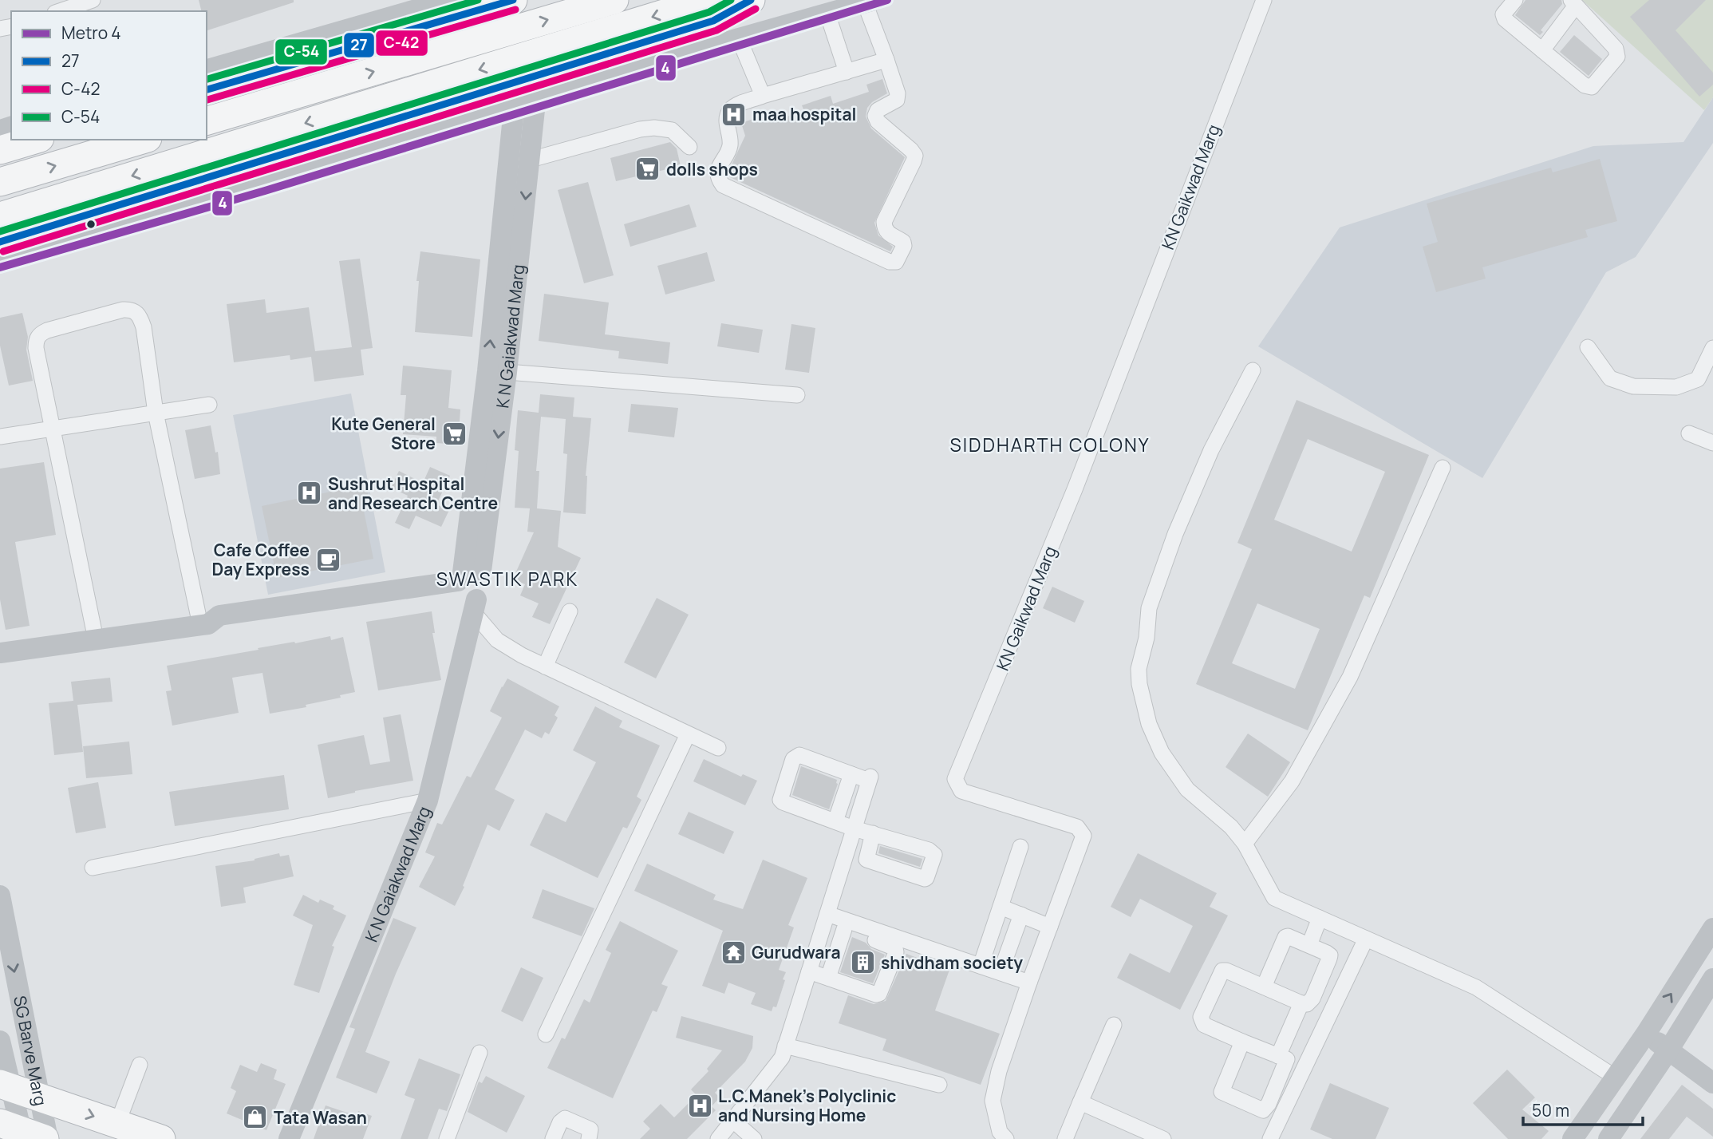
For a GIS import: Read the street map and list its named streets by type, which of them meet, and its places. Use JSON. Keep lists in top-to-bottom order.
{
  "streets": {
    "street": ["KN Gaikwad Marg", "K N Gaiakwad Marg", "SG Barve Marg"]
  },
  "districts": ["SIDDHARTH COLONY", "SWASTIK PARK"],
  "places": {
    "hospital": ["maa hospital", "Sushrut Hospital and Research Centre", "L.C.Manek's Polyclinic and Nursing Home"],
    "supermarket": ["dolls shops", "Kute General Store"],
    "cafe": ["Cafe Coffee Day Express"],
    "temple": ["Gurudwara"],
    "building": ["shivdham society"],
    "shop": ["Tata Wasan"]
  },
  "lines": [
    "metro line 4",
    "transit line 27",
    "transit line C-54",
    "transit line C-42"
  ],
  "legend": [
    "Metro 4",
    "27",
    "C-42",
    "C-54"
  ],
  "scale_bar": "50 m"
}
